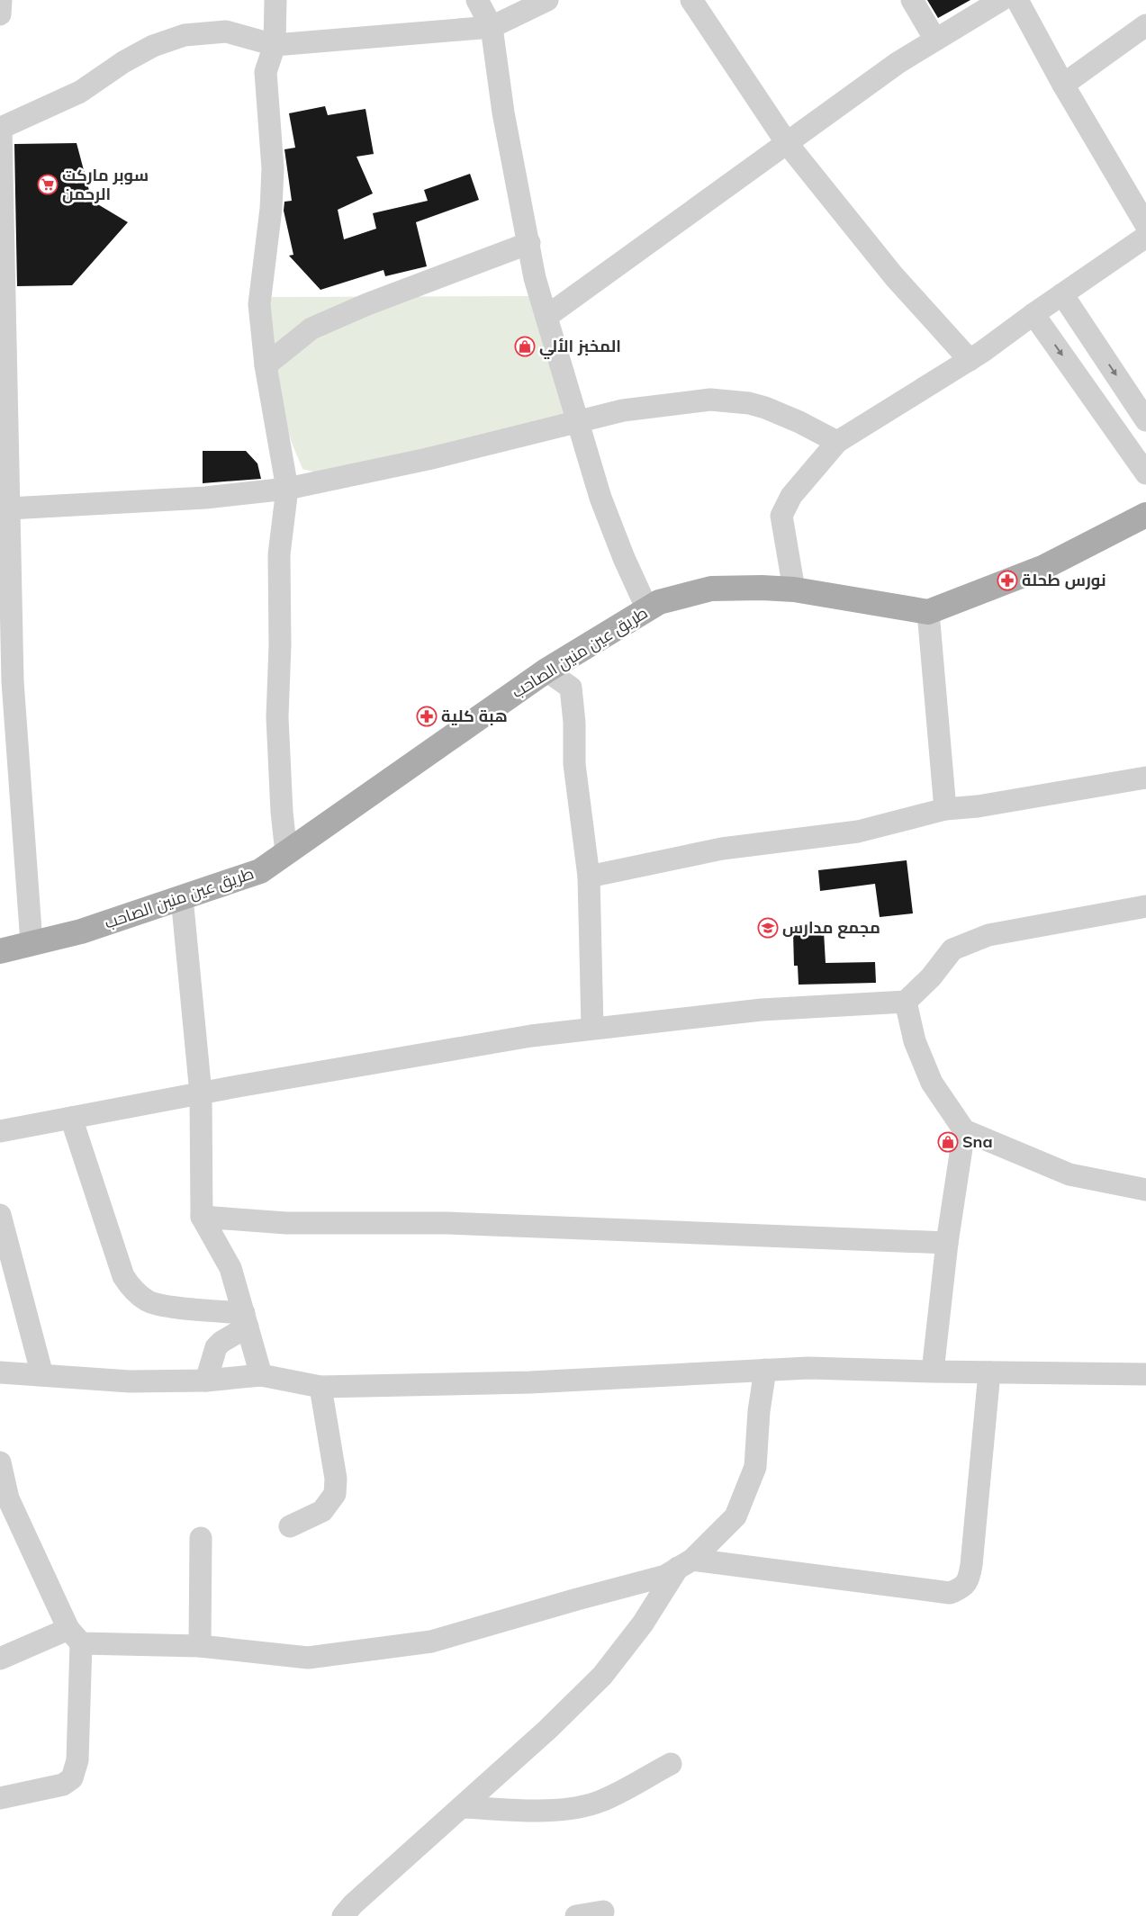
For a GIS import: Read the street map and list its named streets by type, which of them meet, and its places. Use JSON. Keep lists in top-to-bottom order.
{
  "streets": {
    "main road": ["طريق عين منين الصاحب"]
  },
  "places": {
    "supermarket": ["سوبر ماركت الرحمن"],
    "shop": ["المخبز الألي", "Sna"],
    "pharmacy": ["نورس طحلة", "هبة كلية"],
    "school or university": ["مجمع مدارس"]
  }
}
